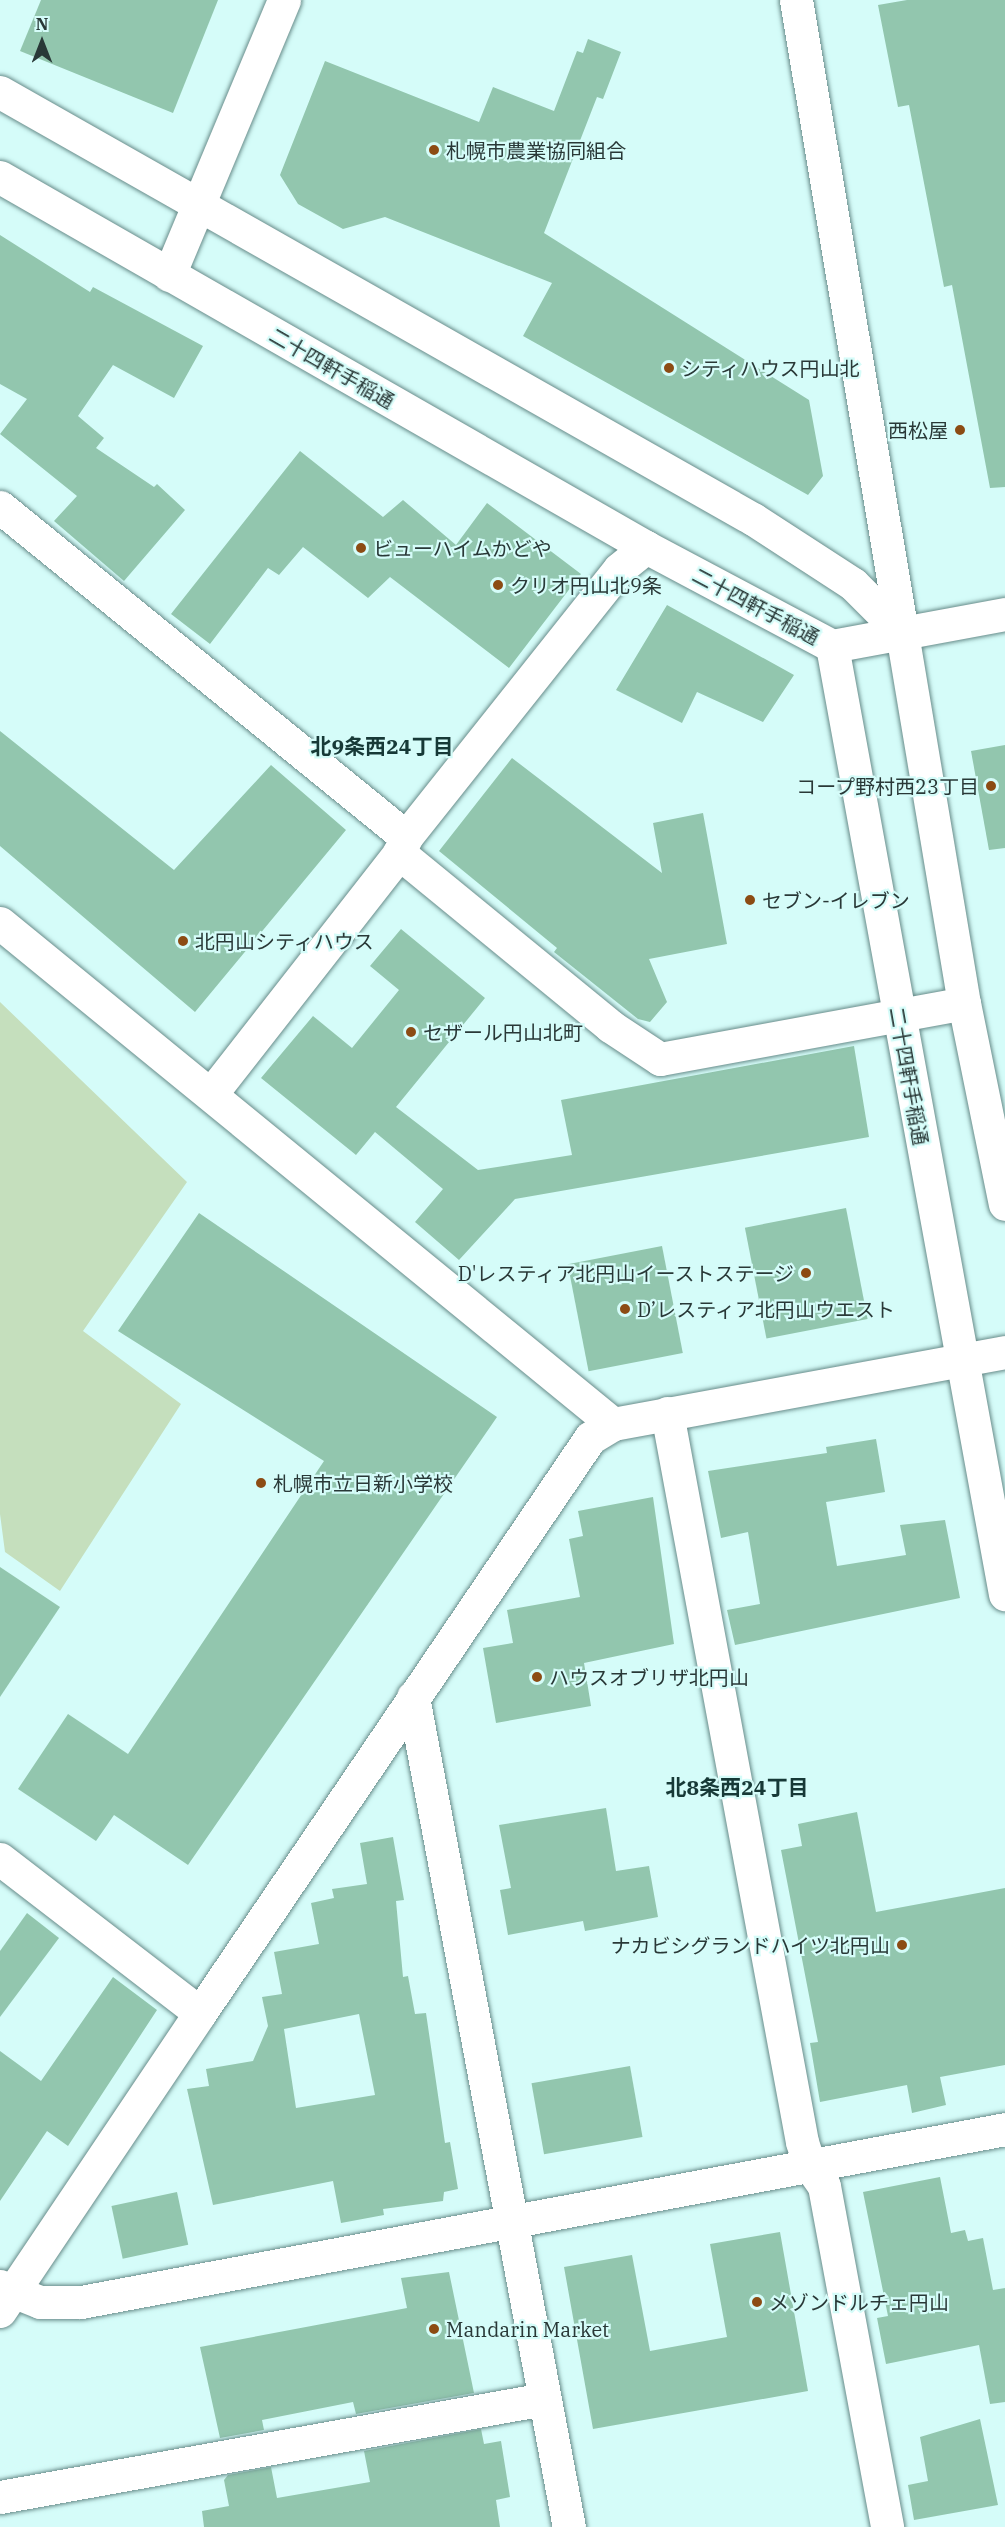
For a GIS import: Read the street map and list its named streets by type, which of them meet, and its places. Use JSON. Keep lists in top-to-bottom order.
{
  "streets": {
    "street": ["二十四軒手稲通"]
  },
  "districts": ["北9条西24丁目", "北8条西24丁目"],
  "places": [
    "札幌市農業協同組合",
    "シティハウス円山北",
    "西松屋",
    "ビューハイムかどや",
    "クリオ円山北9条",
    "コープ野村西23丁目",
    "セブン-イレブン",
    "北円山シティハウス",
    "セザール円山北町",
    "D'レスティア北円山イーストステージ",
    "D’レスティア北円山ウエスト",
    "札幌市立日新小学校",
    "ハウスオブリザ北円山",
    "ナカビシグランドハイツ北円山",
    "メゾンドルチェ円山",
    "Mandarin Market"
  ],
  "north": "top"
}
